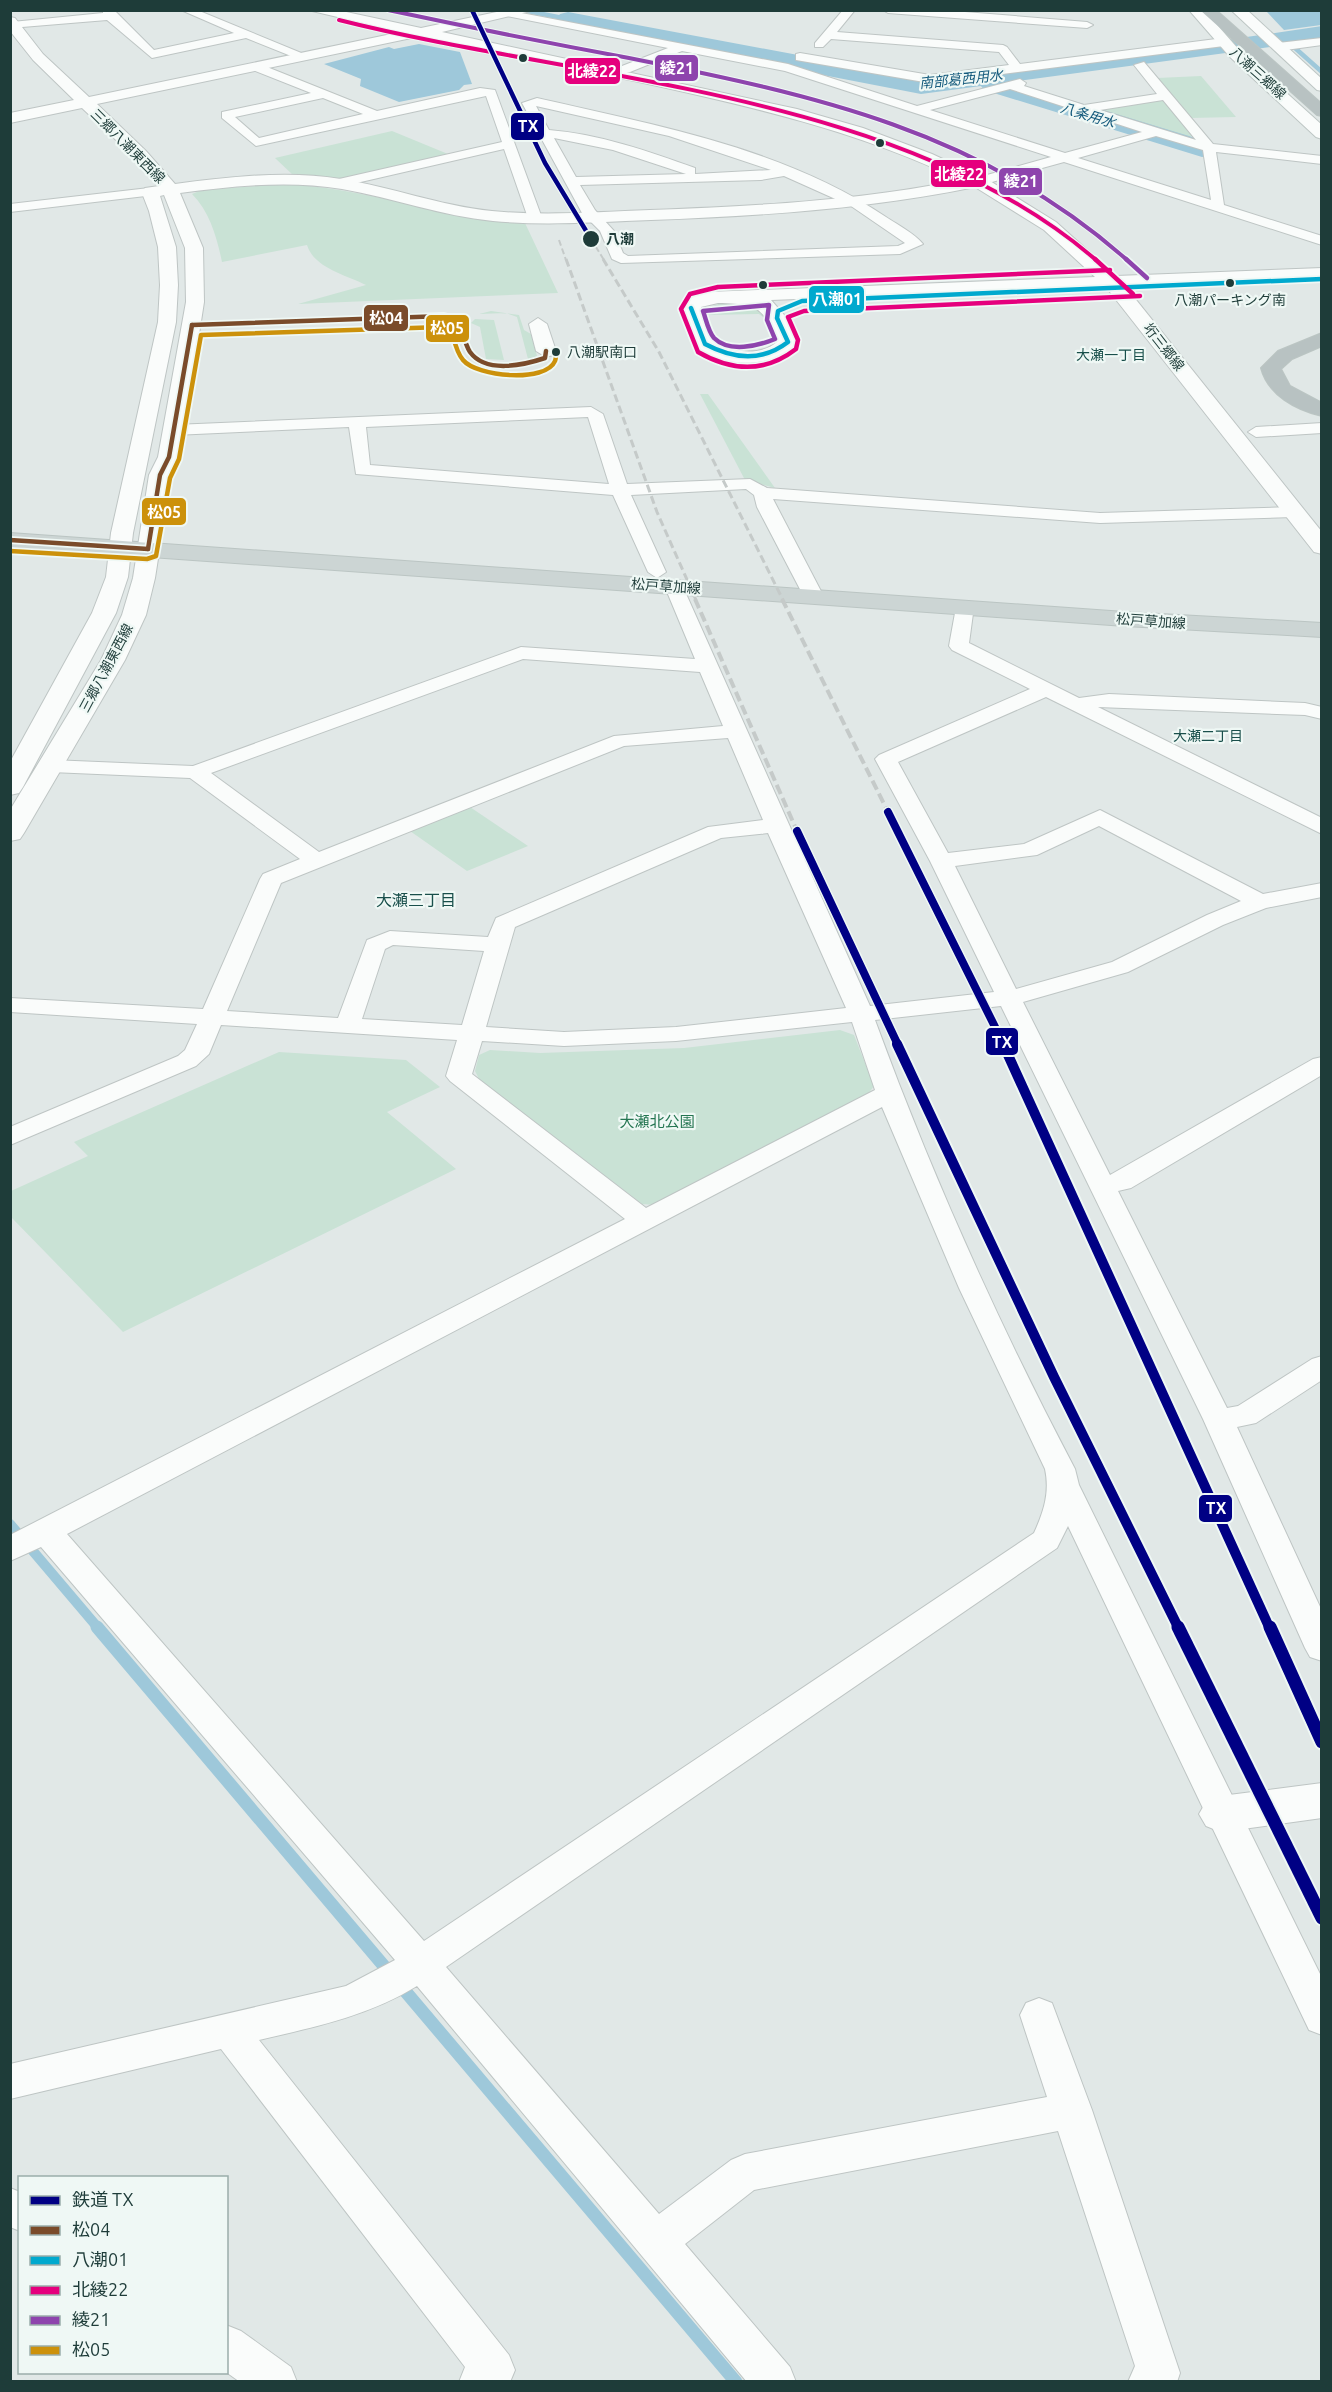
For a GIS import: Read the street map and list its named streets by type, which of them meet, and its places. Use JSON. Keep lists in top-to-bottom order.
{
  "streets": {
    "main road": ["松戸草加線"],
    "street": ["八潮三郷線", "三郷八潮東西線", "垳三郷線"]
  },
  "crossings": [
    ["三郷八潮東西線", "松戸草加線"]
  ],
  "districts": ["大瀬一丁目", "大瀬二丁目", "大瀬三丁目"],
  "water": ["南部葛西用水", "八条用水"],
  "parks": ["大瀬北公園"],
  "places": ["八潮", "八潮パーキング南", "八潮駅南口"],
  "lines": [
    "rail line TX",
    "transit line 綾21",
    "transit line 北綾22",
    "transit line 八潮01",
    "transit line 松04",
    "transit line 松05"
  ],
  "legend": [
    "鉄道 TX",
    "松04",
    "八潮01",
    "北綾22",
    "綾21",
    "松05"
  ]
}
